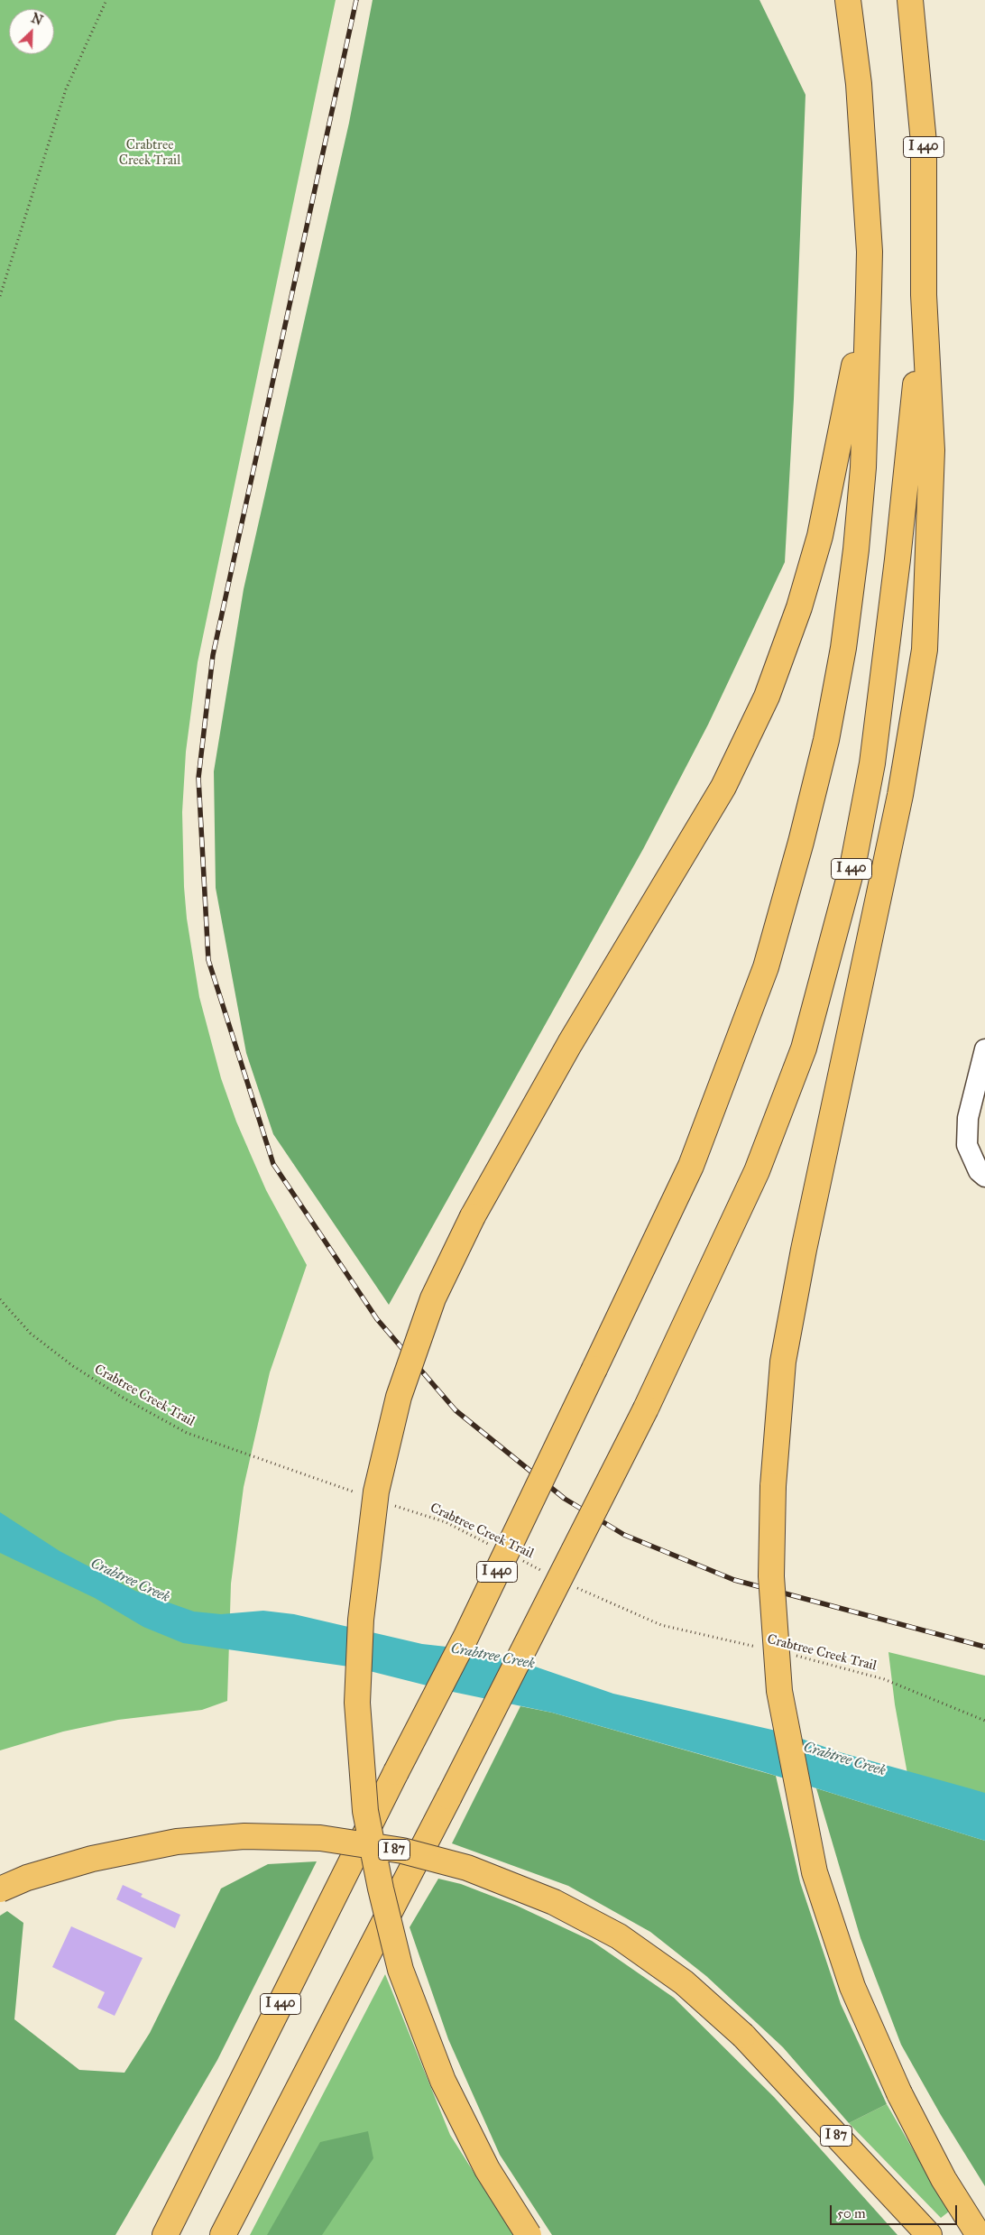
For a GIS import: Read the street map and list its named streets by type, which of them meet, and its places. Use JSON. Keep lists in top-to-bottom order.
{
  "streets": {
    "highway": ["I 440", "I 87"],
    "path": ["Crabtree Creek Trail"]
  },
  "water": ["Crabtree Creek"],
  "parks": ["Crabtree Creek Trail"],
  "scale_bar": "50 m",
  "north": "top right"
}
